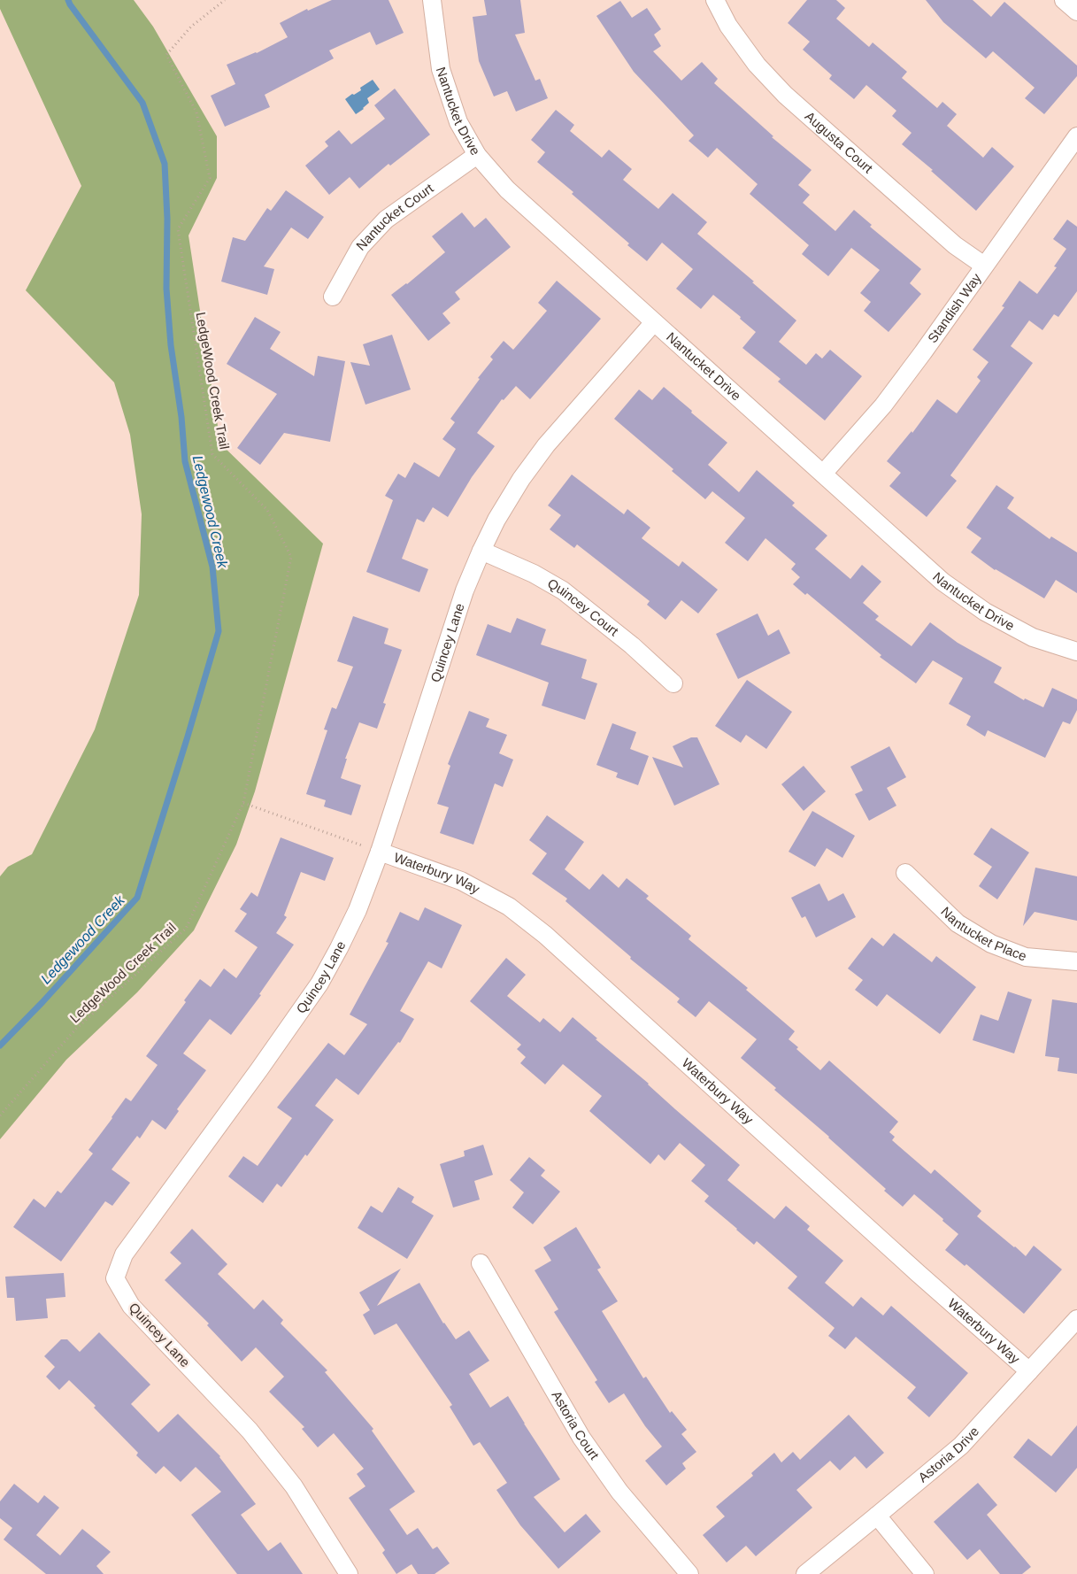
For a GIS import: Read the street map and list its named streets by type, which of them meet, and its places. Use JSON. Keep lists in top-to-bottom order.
{
  "streets": {
    "street": [
      "Nantucket Drive",
      "Augusta Court",
      "Nantucket Court",
      "Standish Way",
      "Quincey Court",
      "Quincey Lane",
      "Waterbury Way",
      "Nantucket Place",
      "Astoria Court",
      "Astoria Drive"
    ],
    "path": ["LedgeWood Creek Trail"]
  },
  "crossings": [
    ["Nantucket Drive", "Nantucket Court"],
    ["Nantucket Drive", "Standish Way"],
    ["Nantucket Drive", "Quincey Lane"],
    ["Augusta Court", "Standish Way"],
    ["Quincey Court", "Quincey Lane"],
    ["Quincey Lane", "Waterbury Way"],
    ["Waterbury Way", "Astoria Drive"]
  ],
  "water": ["Ledgewood Creek"]
}
